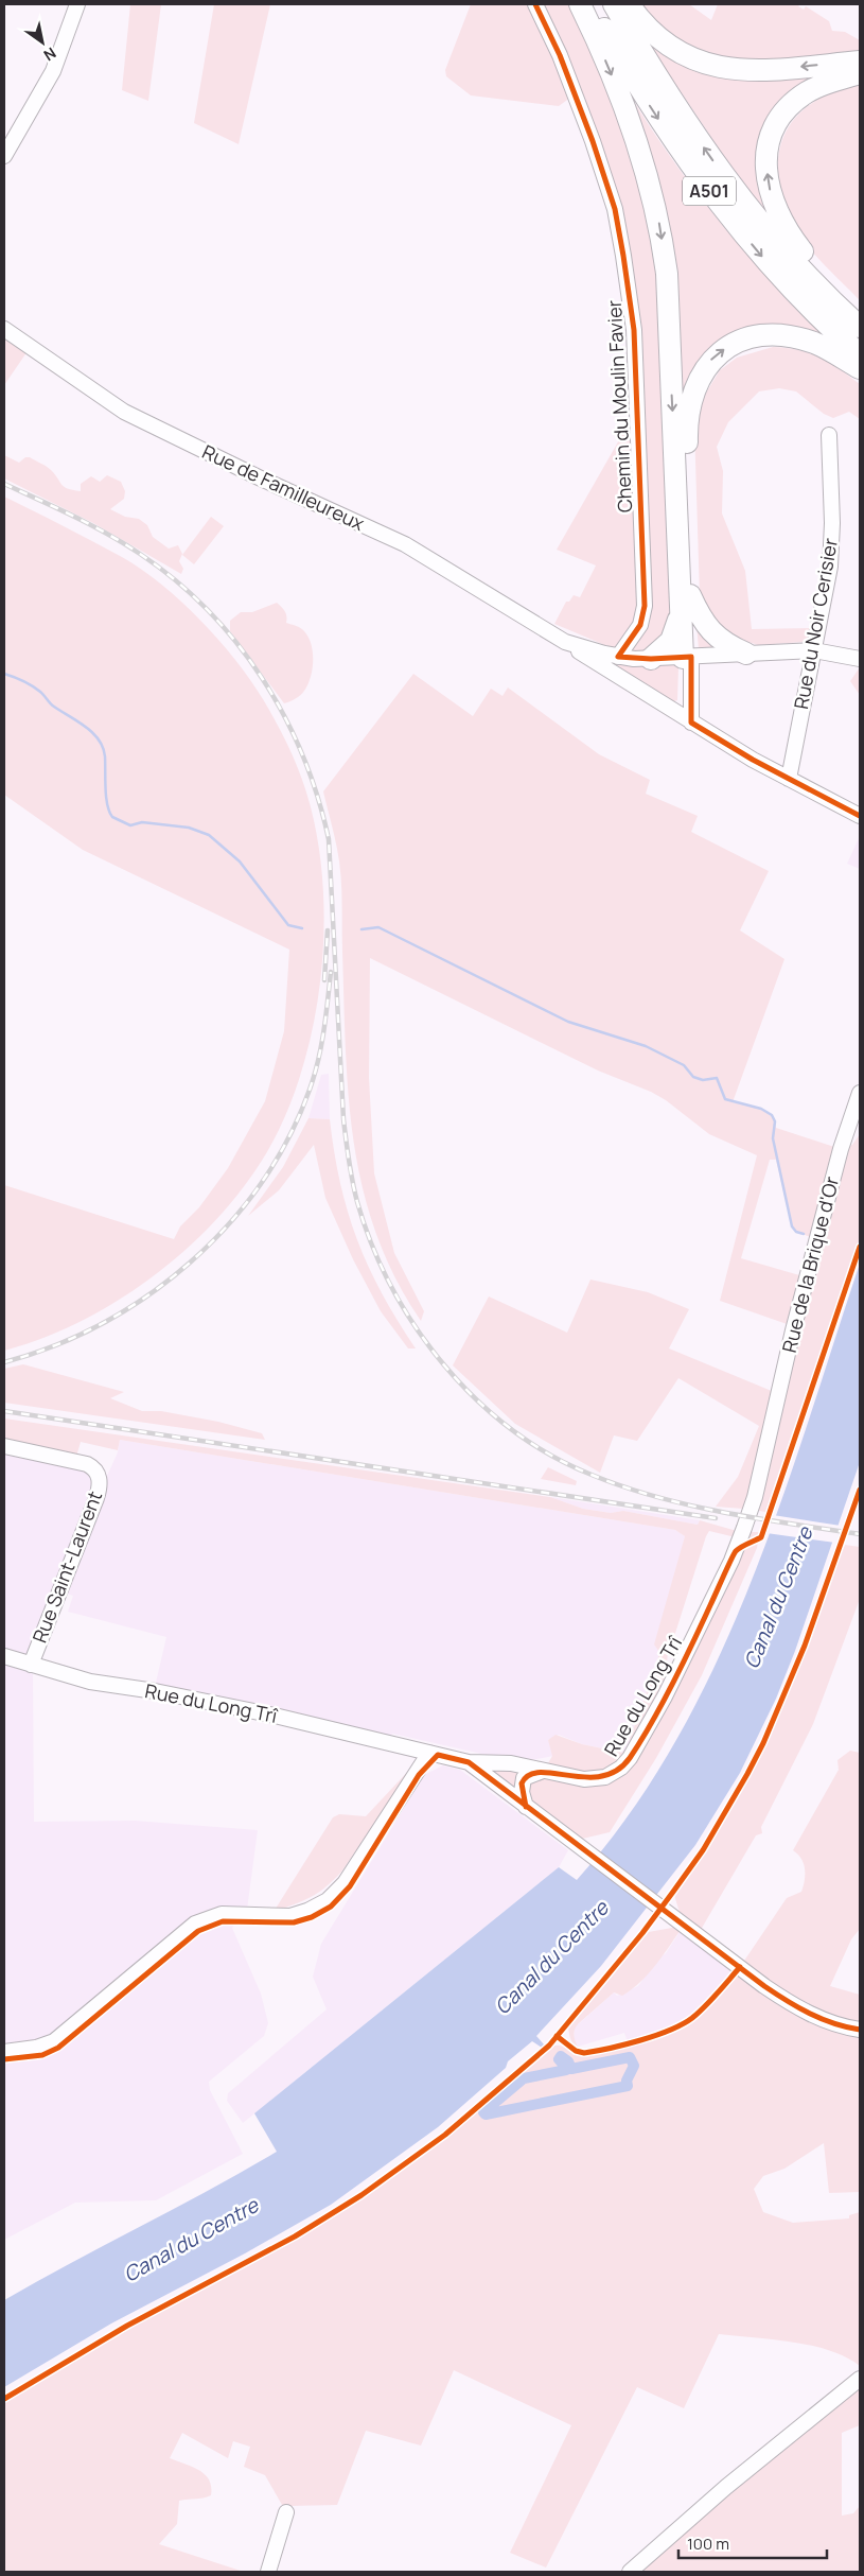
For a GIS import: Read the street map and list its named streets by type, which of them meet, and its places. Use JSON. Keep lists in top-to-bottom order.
{
  "streets": {
    "highway": ["A501"],
    "street": [
      "Chemin du Moulin Favier",
      "Rue de Familleureux",
      "Rue du Noir Cerisier",
      "Rue de la Brique d'Or",
      "Rue Saint-Laurent",
      "Rue du Long Trî"
    ]
  },
  "crossings": [
    ["Chemin du Moulin Favier", "Rue de Familleureux"],
    ["Rue de Familleureux", "Rue du Noir Cerisier"],
    ["Rue de la Brique d'Or", "Rue du Long Trî"],
    ["Rue Saint-Laurent", "Rue du Long Trî"]
  ],
  "water": ["Canal du Centre"],
  "scale_bar": "100 m",
  "north": "bottom right"
}
